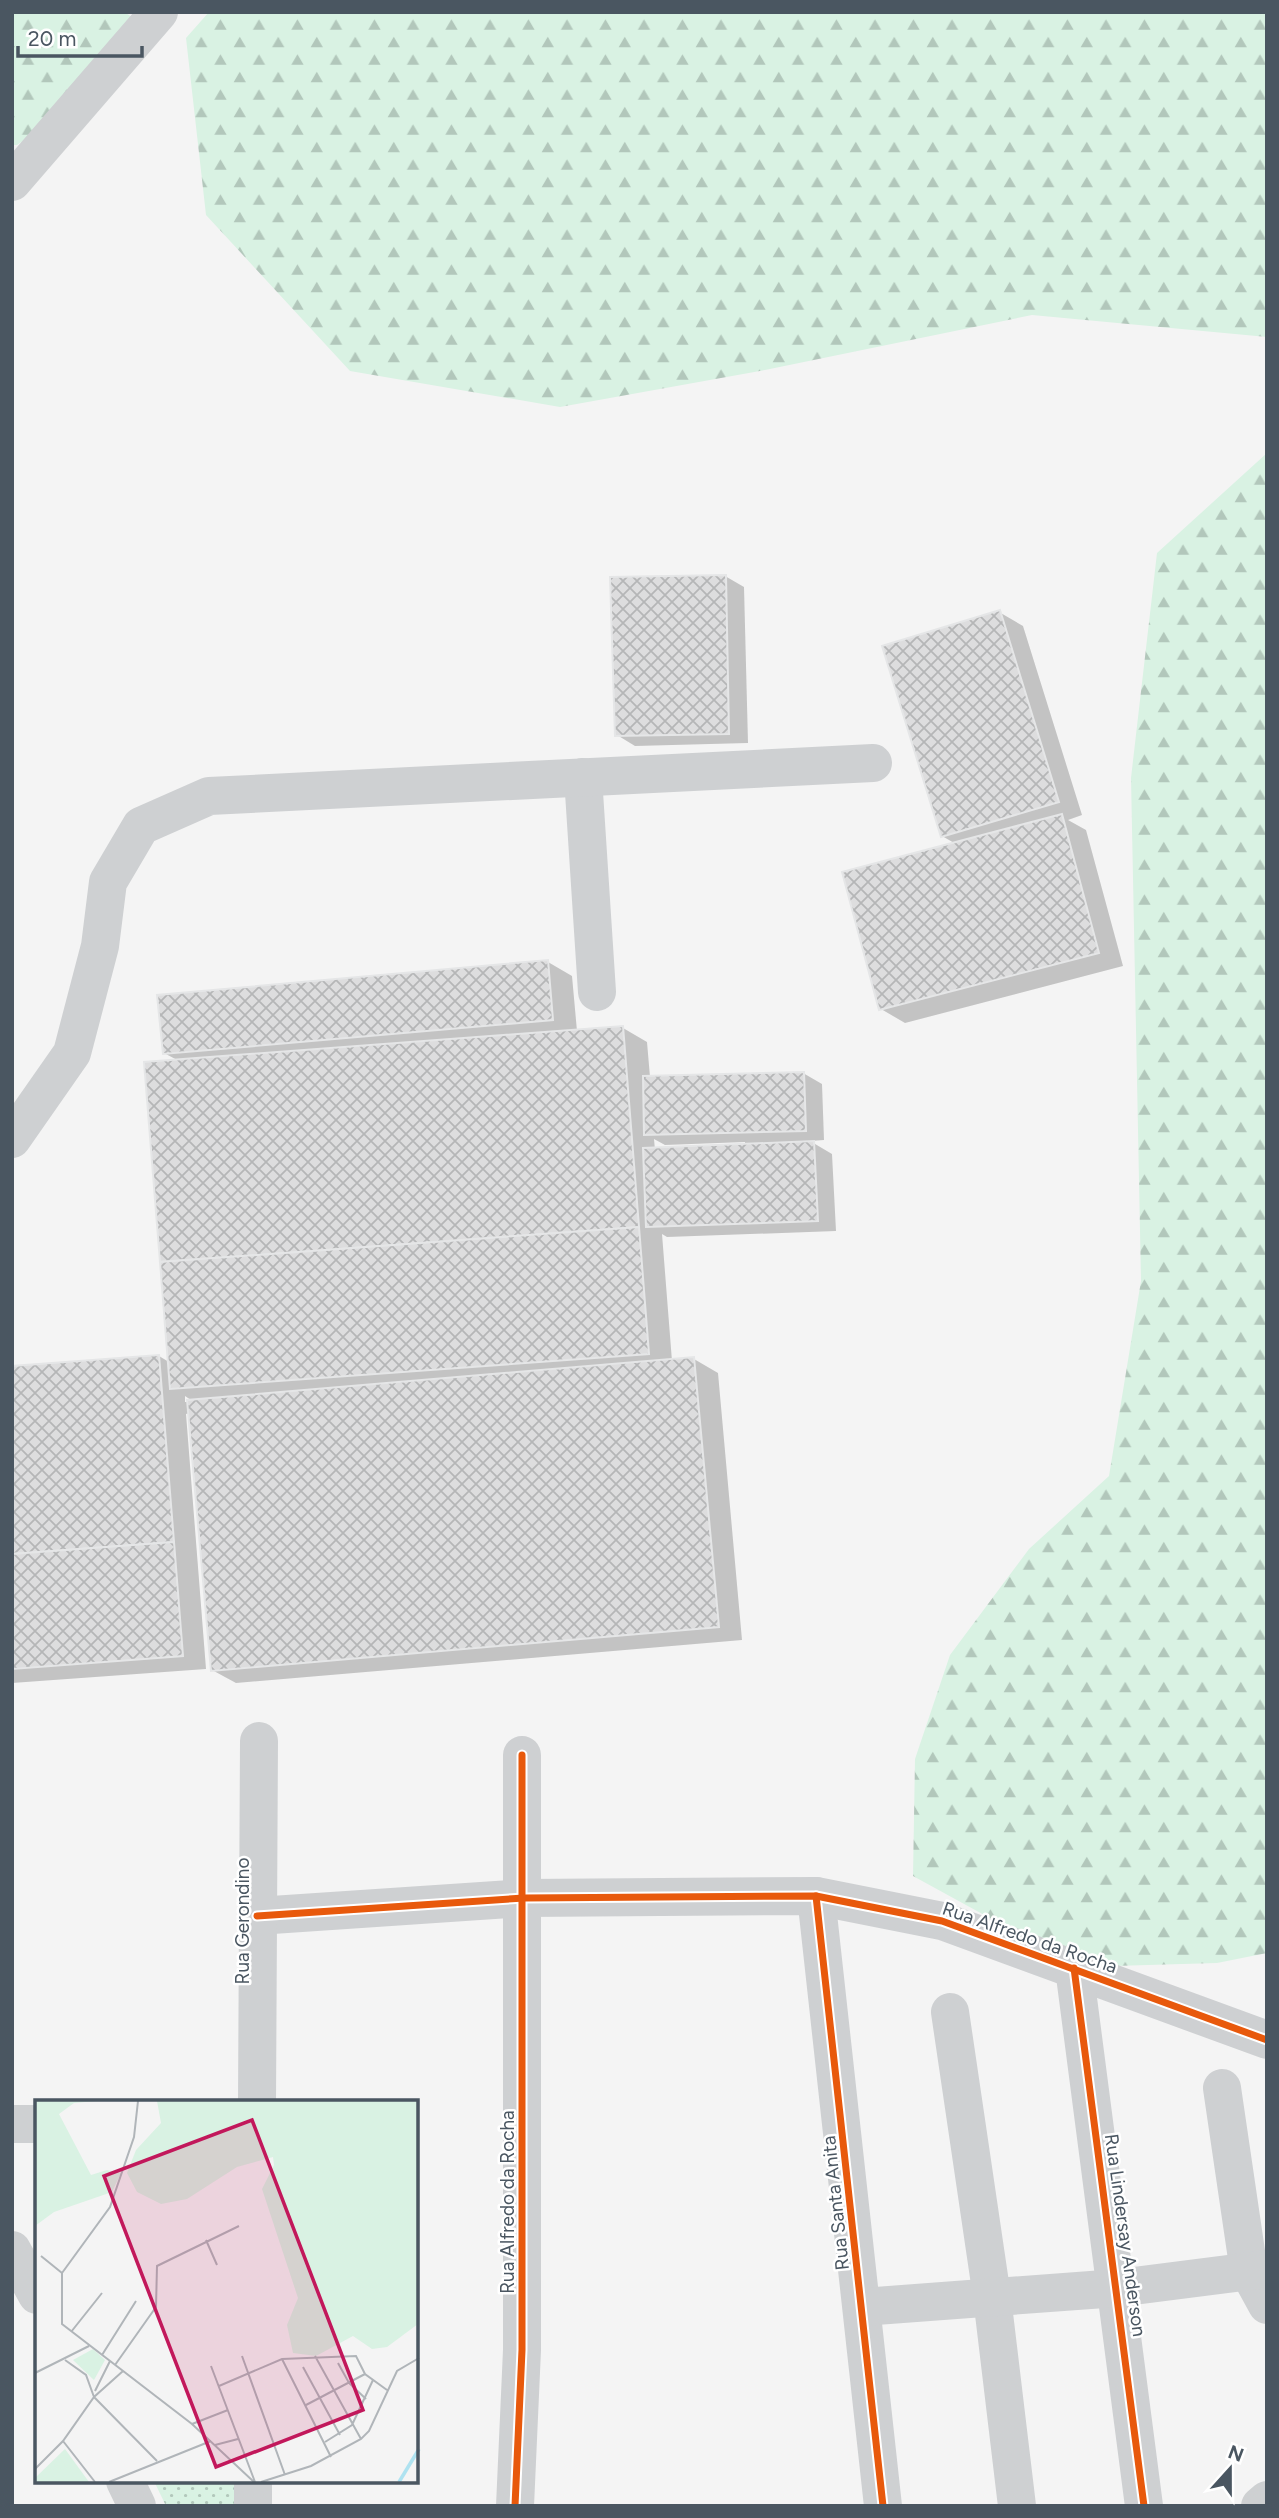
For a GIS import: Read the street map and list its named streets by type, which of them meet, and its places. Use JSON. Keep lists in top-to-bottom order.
{
  "streets": {
    "street": [
      "Rua Gerondino",
      "Rua Alfredo da Rocha",
      "Rua Santa Anita",
      "Rua Lindersay Anderson"
    ]
  },
  "crossings": [
    ["Rua Gerondino", "Rua Alfredo da Rocha"],
    ["Rua Alfredo da Rocha", "Rua Santa Anita"],
    ["Rua Alfredo da Rocha", "Rua Lindersay Anderson"],
    ["Rua Santa Anita", "Rua Lindersay Anderson"]
  ],
  "scale_bar": "20 m",
  "north": "top"
}
